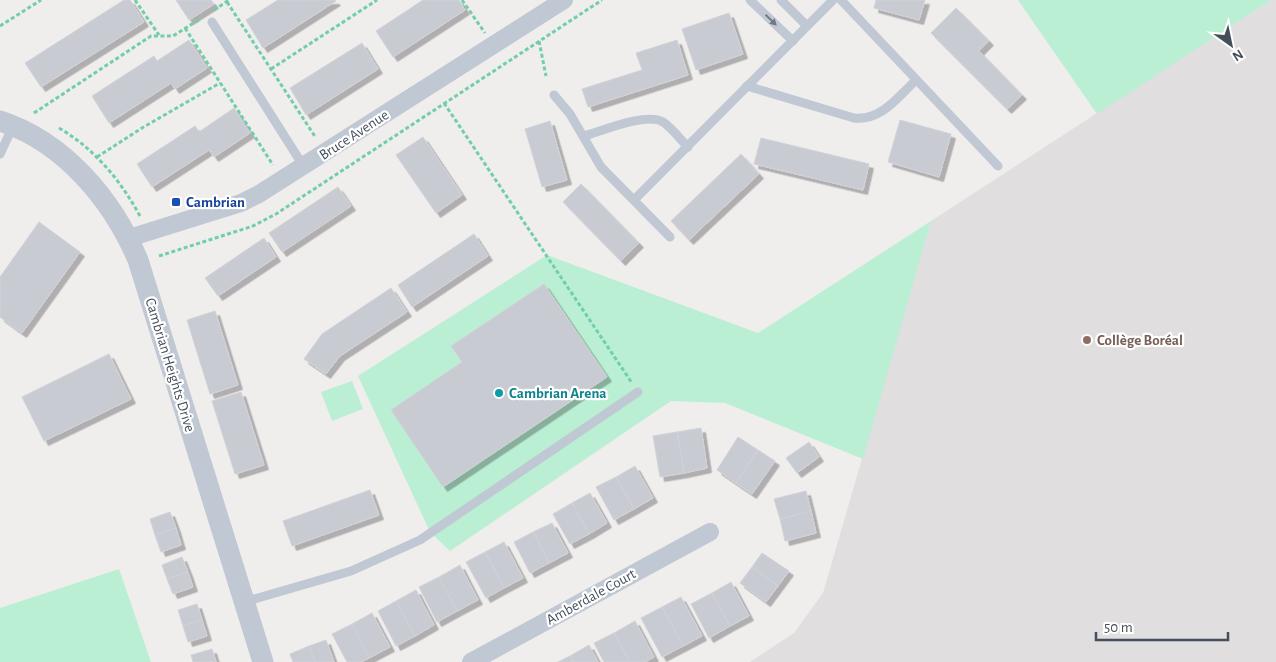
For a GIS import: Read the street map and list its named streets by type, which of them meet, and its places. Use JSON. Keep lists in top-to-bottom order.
{
  "streets": {
    "street": ["Bruce Avenue", "Cambrian Heights Drive", "Amberdale Court"]
  },
  "crossings": [
    ["Bruce Avenue", "Cambrian Heights Drive"]
  ],
  "places": {
    "transit": ["Cambrian"],
    "other": ["Collège Boréal", "Cambrian Arena"]
  },
  "scale_bar": "50 m",
  "north": "bottom right"
}
